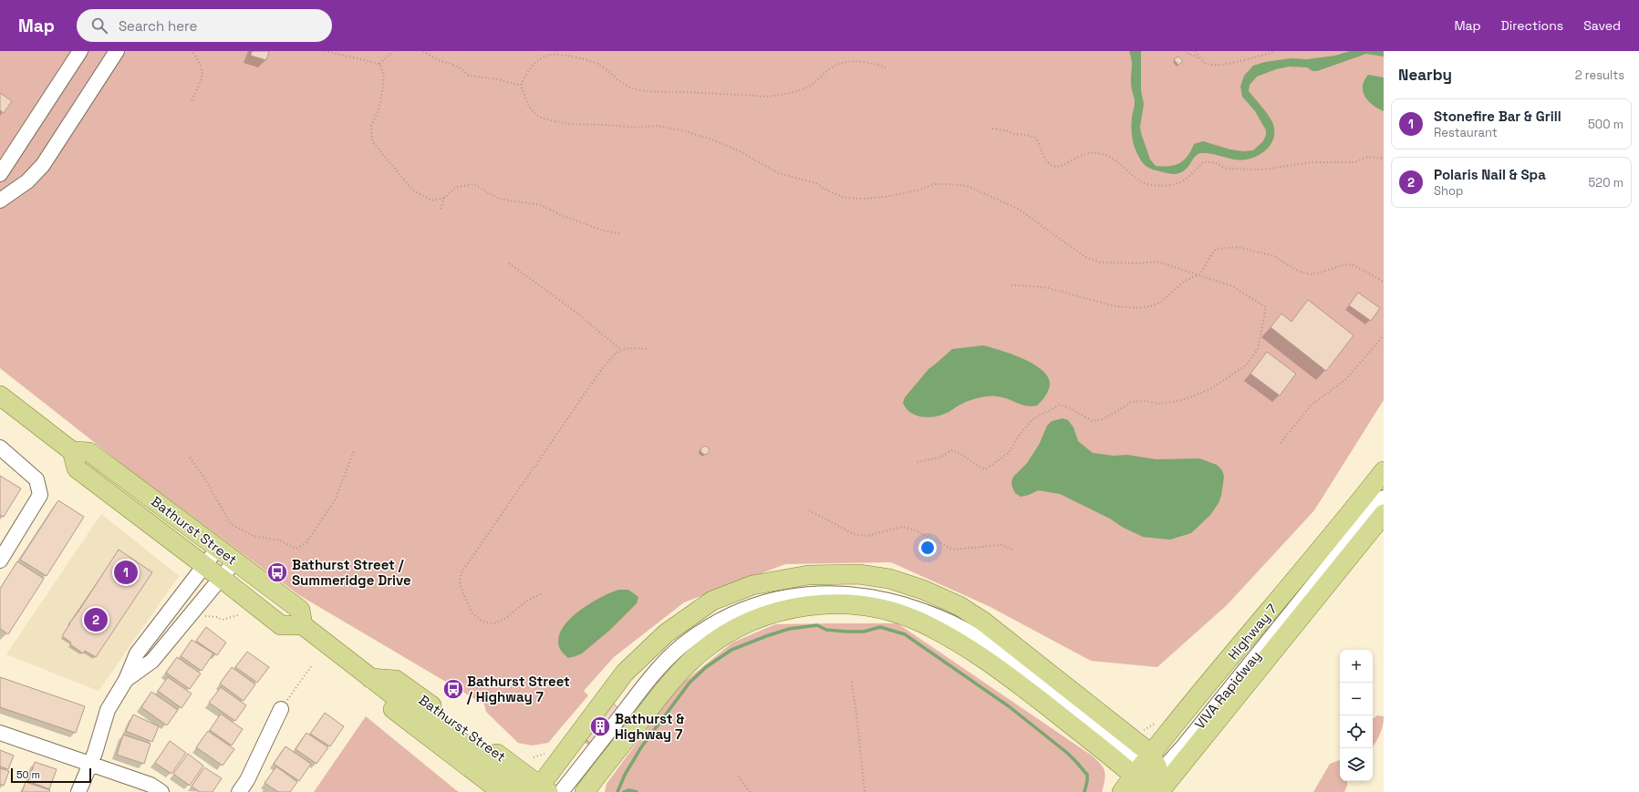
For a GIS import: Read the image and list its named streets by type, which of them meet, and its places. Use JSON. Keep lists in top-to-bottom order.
{
  "streets": {
    "main road": ["Bathurst Street", "Highway 7"],
    "street": ["VIVA Rapidway"]
  },
  "crossings": [
    ["Highway 7", "VIVA Rapidway"]
  ],
  "places": {
    "bus stop": ["Bathurst Street / Summeridge Drive", "Bathurst Street / Highway 7"],
    "building": ["Bathurst & Highway 7"]
  },
  "scale_bar": "50 m",
  "page": {
    "header": "Map",
    "search": "Search here",
    "nav": ["Map", "Directions", "Saved"],
    "heading": ["Nearby", "2 results"],
    "list": [
      {
        "mark": "1",
        "name": "Stonefire Bar & Grill",
        "note": "Restaurant",
        "value": "500 m"
      },
      {
        "mark": "2",
        "name": "Polaris Nail & Spa",
        "note": "Shop",
        "value": "520 m"
      }
    ],
    "pins": ["1", "2"],
    "map_buttons": ["+", "−"],
    "scale": "50 m"
  }
}
